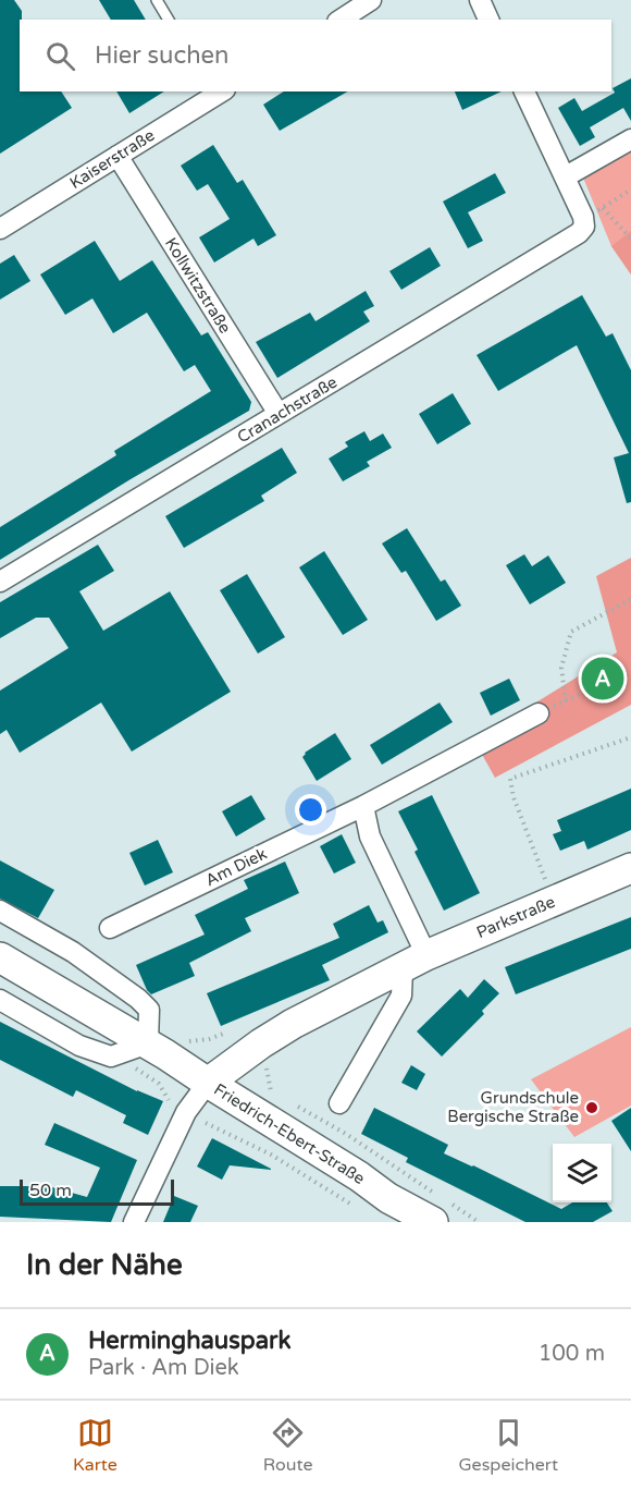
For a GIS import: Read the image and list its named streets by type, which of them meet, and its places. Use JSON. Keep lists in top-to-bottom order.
{
  "streets": {
    "main road": ["Parkstraße", "Friedrich-Ebert-Straße"],
    "street": [
      "Kaiserstraße",
      "Kollwitzstraße",
      "Cranachstraße",
      "Am Diek"
    ]
  },
  "crossings": [
    ["Kaiserstraße", "Kollwitzstraße"],
    ["Kollwitzstraße", "Cranachstraße"],
    ["Parkstraße", "Friedrich-Ebert-Straße"]
  ],
  "places": ["Grundschule Bergische Straße"],
  "scale_bar": "50 m",
  "page": {
    "search": "Hier suchen",
    "pins": "A",
    "scale": "50 m",
    "heading": "In der Nähe",
    "list": [
      {
        "mark": "A",
        "name": "Herminghauspark",
        "note": "Park · Am Diek",
        "value": "100 m"
      }
    ],
    "nav": ["Karte", "Route", "Gespeichert"]
  }
}
